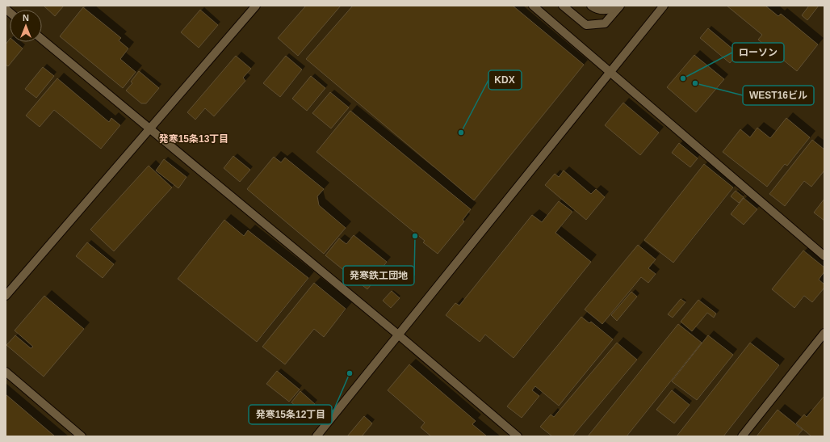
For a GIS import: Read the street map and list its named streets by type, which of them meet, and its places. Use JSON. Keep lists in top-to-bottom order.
{
  "districts": ["発寒15条13丁目"],
  "places": [
    "ローソン",
    "WEST16ビル",
    "KDX",
    "発寒鉄工団地",
    "発寒15条12丁目"
  ],
  "north": "top"
}
